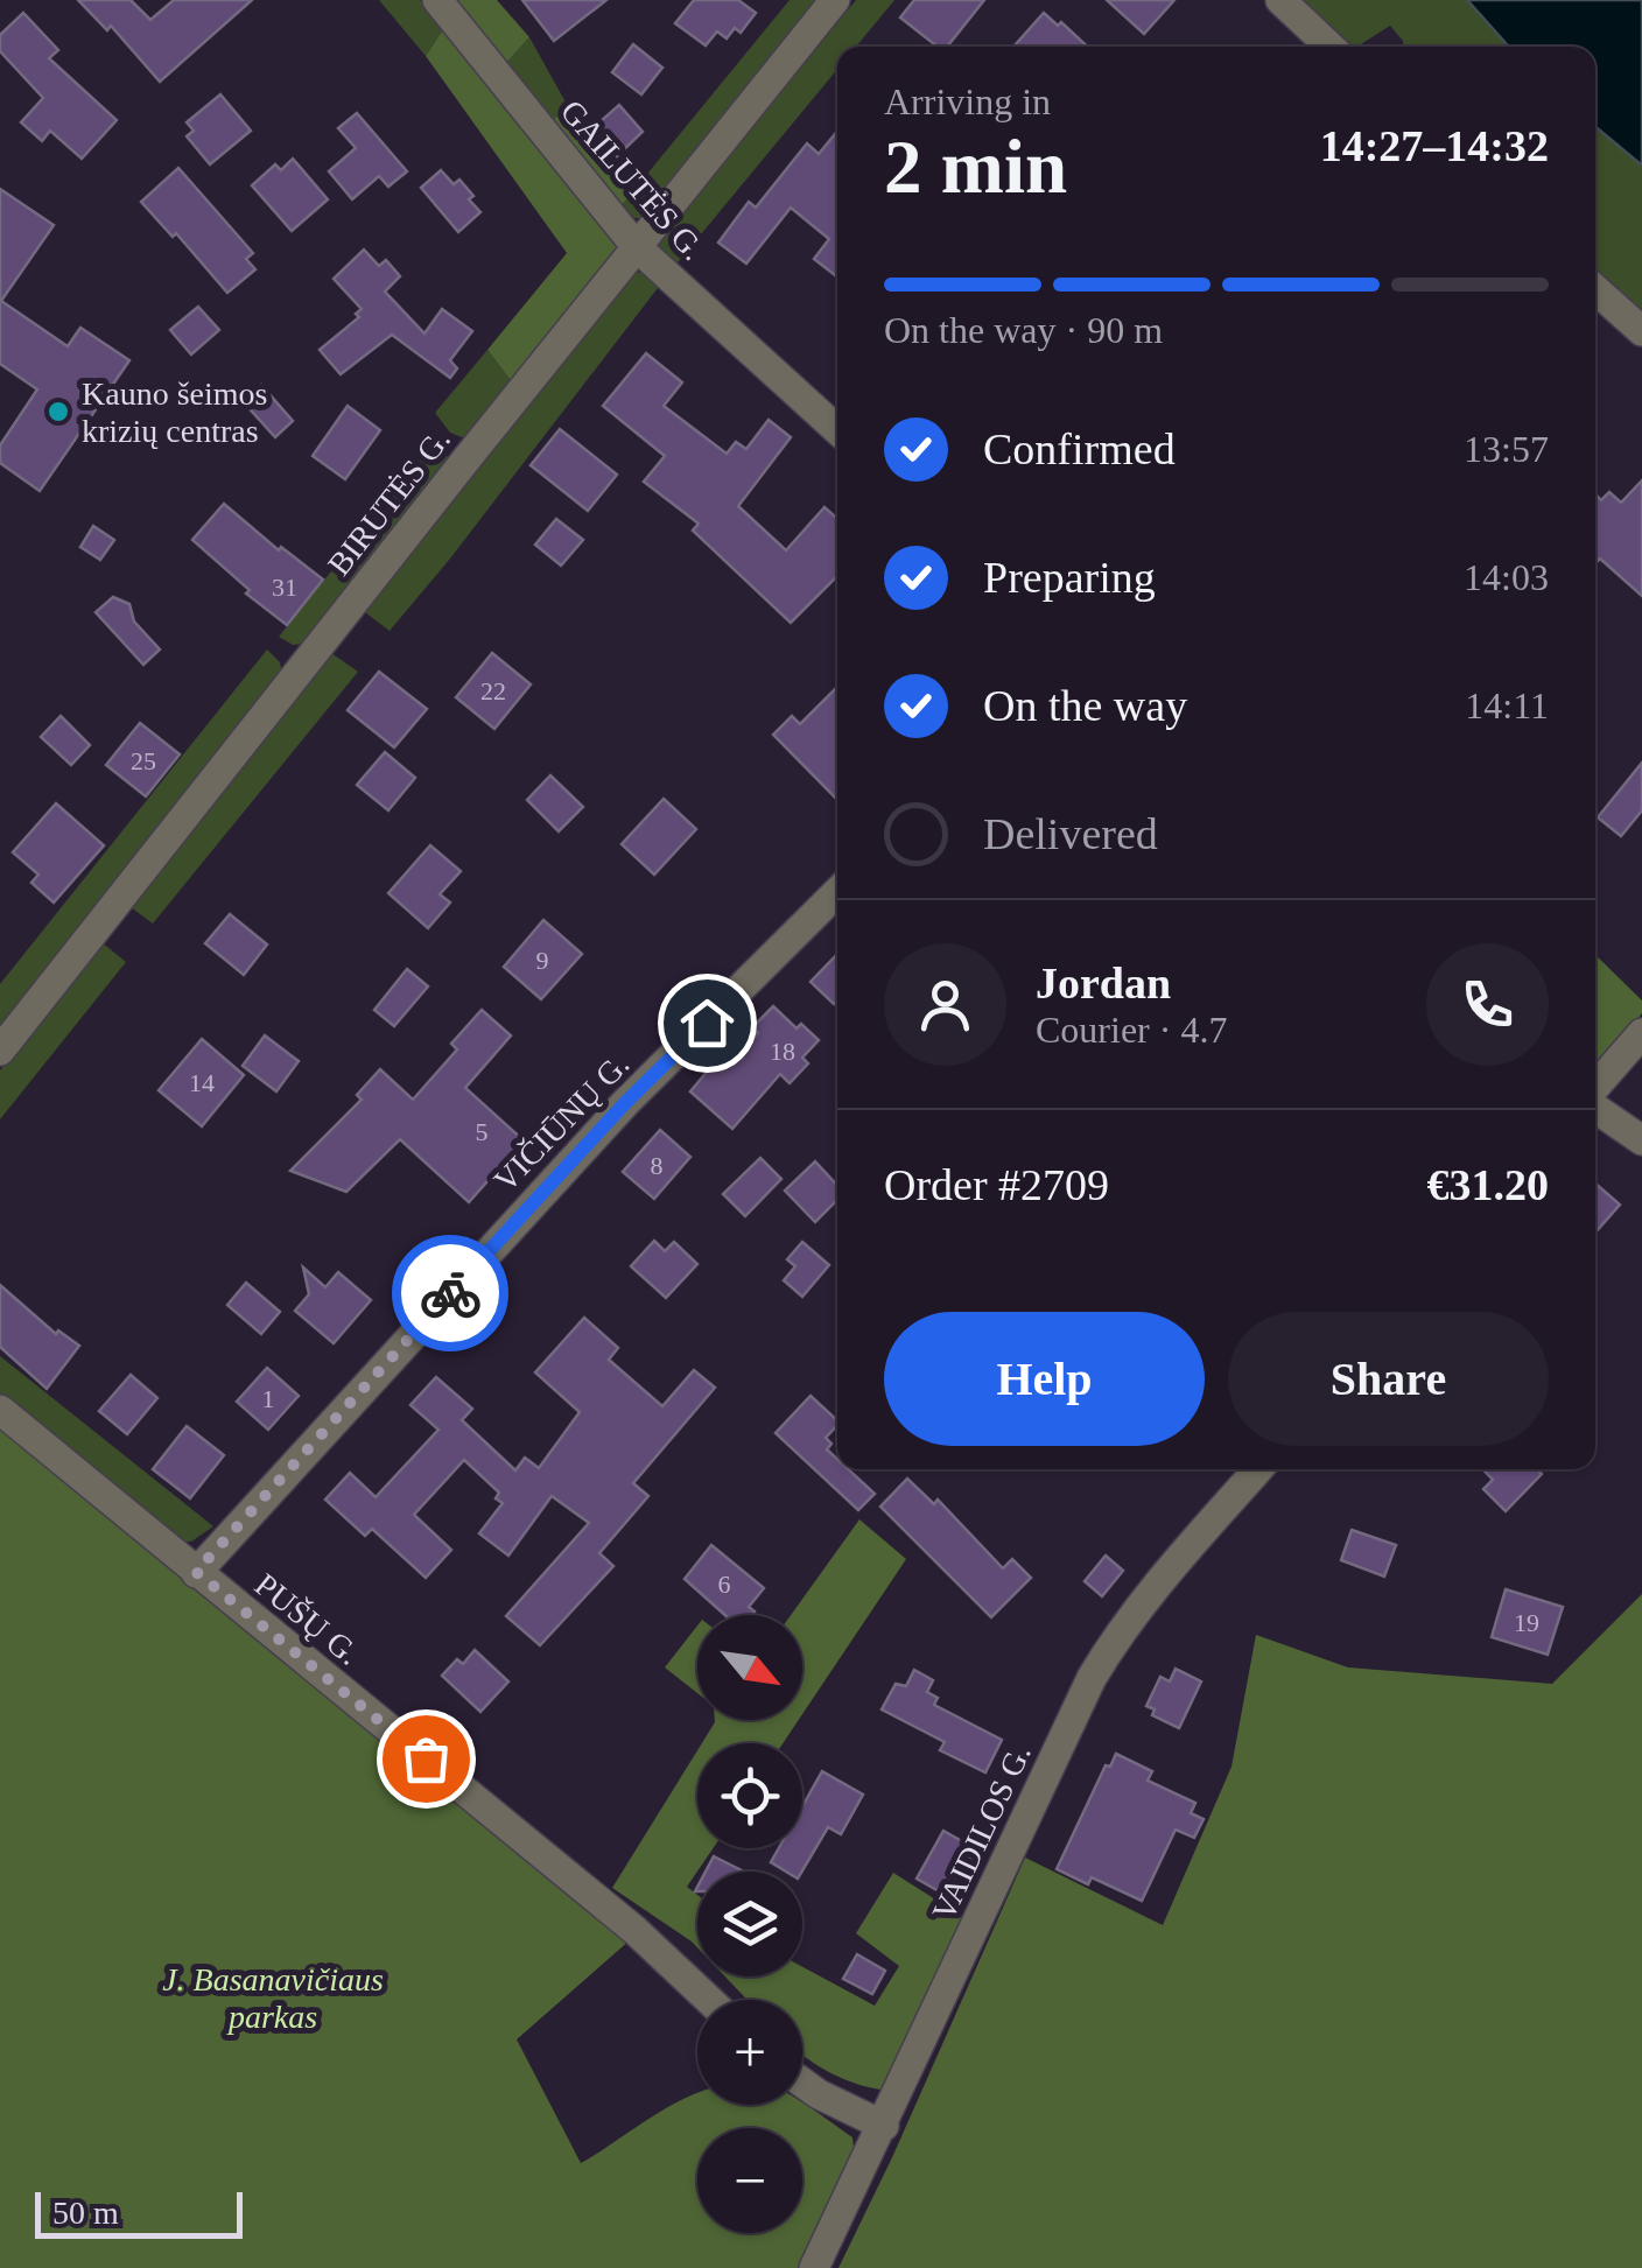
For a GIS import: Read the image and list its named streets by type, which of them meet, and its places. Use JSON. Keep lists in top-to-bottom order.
{
  "streets": {
    "street": [
      "GAILUTĖS G.",
      "BIRUTĖS G.",
      "VIČIŪNŲ G.",
      "PUŠŲ G.",
      "VAIDILOS G."
    ]
  },
  "crossings": [
    ["GAILUTĖS G.", "BIRUTĖS G."],
    ["VIČIŪNŲ G.", "PUŠŲ G."]
  ],
  "parks": ["J. Basanavičiaus parkas"],
  "places": ["Kauno šeimos krizių centras"],
  "house_numbers": [
    "31",
    "22",
    "25",
    "9",
    "18",
    "14",
    "5",
    "8",
    "1",
    "6",
    "19"
  ],
  "scale_bar": "50 m",
  "north": "bottom right",
  "page": {
    "heading": ["2 min", "Arriving in", "14:27–14:32"],
    "panel": [
      "Jordan",
      "Courier · 4.7",
      "Order #2709",
      "€31.20"
    ],
    "bar": "On the way · 90 m",
    "list": [
      ["Confirmed", "13:57"],
      ["Preparing", "14:03"],
      ["On the way", "14:11"],
      "Delivered"
    ],
    "buttons": ["Help", "Share"],
    "map_buttons": ["+", "−"],
    "scale": "50 m"
  }
}
